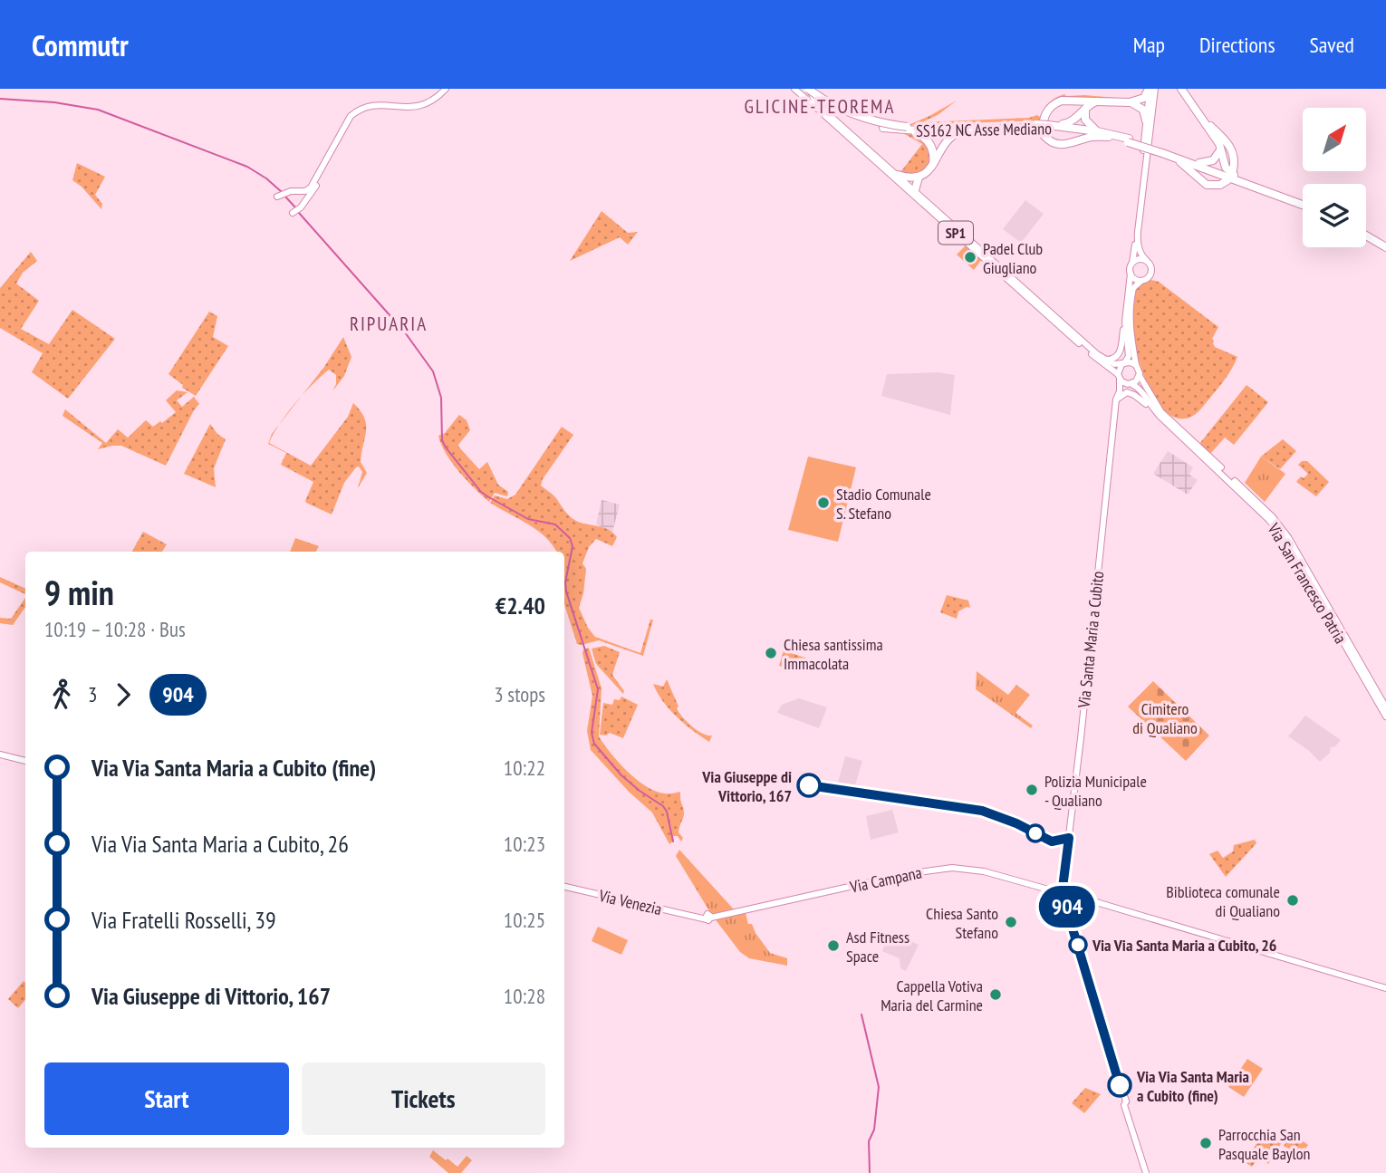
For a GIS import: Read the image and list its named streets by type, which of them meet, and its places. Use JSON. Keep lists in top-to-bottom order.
{
  "streets": {
    "highway": ["SS162 NC Asse Mediano"],
    "main road": [
      "SP1",
      "Via San Francesco Patria",
      "Via Santa Maria a Cubito",
      "Via Campana",
      "Via Venezia"
    ]
  },
  "crossings": [
    ["SS162 NC Asse Mediano", "SP1"],
    ["SP1", "Via San Francesco Patria"],
    ["SP1", "Via Santa Maria a Cubito"],
    ["Via San Francesco Patria", "Via Santa Maria a Cubito"],
    ["Via Santa Maria a Cubito", "Via Campana"],
    ["Via Campana", "Via Venezia"]
  ],
  "districts": ["GLICINE-TEOREMA", "RIPUARIA"],
  "parks": ["Cimitero di Qualiano"],
  "places": [
    "Padel Club Giugliano",
    "Stadio Comunale S. Stefano",
    "Chiesa santissima Immacolata",
    "Via Giuseppe di Vittorio, 167",
    "Polizia Municipale - Qualiano",
    "Biblioteca comunale di Qualiano",
    "Chiesa Santo Stefano",
    "Via Via Santa Maria a Cubito, 26",
    "Asd Fitness Space",
    "Cappella Votiva Maria del Carmine",
    "Via Via Santa Maria a Cubito (fine)",
    "Parrocchia San Pasquale Baylon"
  ],
  "lines": ["bus line 904"],
  "north": "top right",
  "page": {
    "header": "Commutr",
    "nav": ["Map", "Directions", "Saved"],
    "on_map": "904",
    "heading": ["9 min", "10:19 – 10:28 · Bus", "€2.40"],
    "legs": ["3", "904", "3 stops"],
    "list": [
      {
        "name": "Via Via Santa Maria a Cubito (fine)",
        "value": "10:22"
      },
      {
        "name": "Via Via Santa Maria a Cubito, 26",
        "value": "10:23"
      },
      {
        "name": "Via Fratelli Rosselli, 39",
        "value": "10:25"
      },
      {
        "name": "Via Giuseppe di Vittorio, 167",
        "value": "10:28"
      }
    ],
    "buttons": ["Start", "Tickets"]
  }
}
